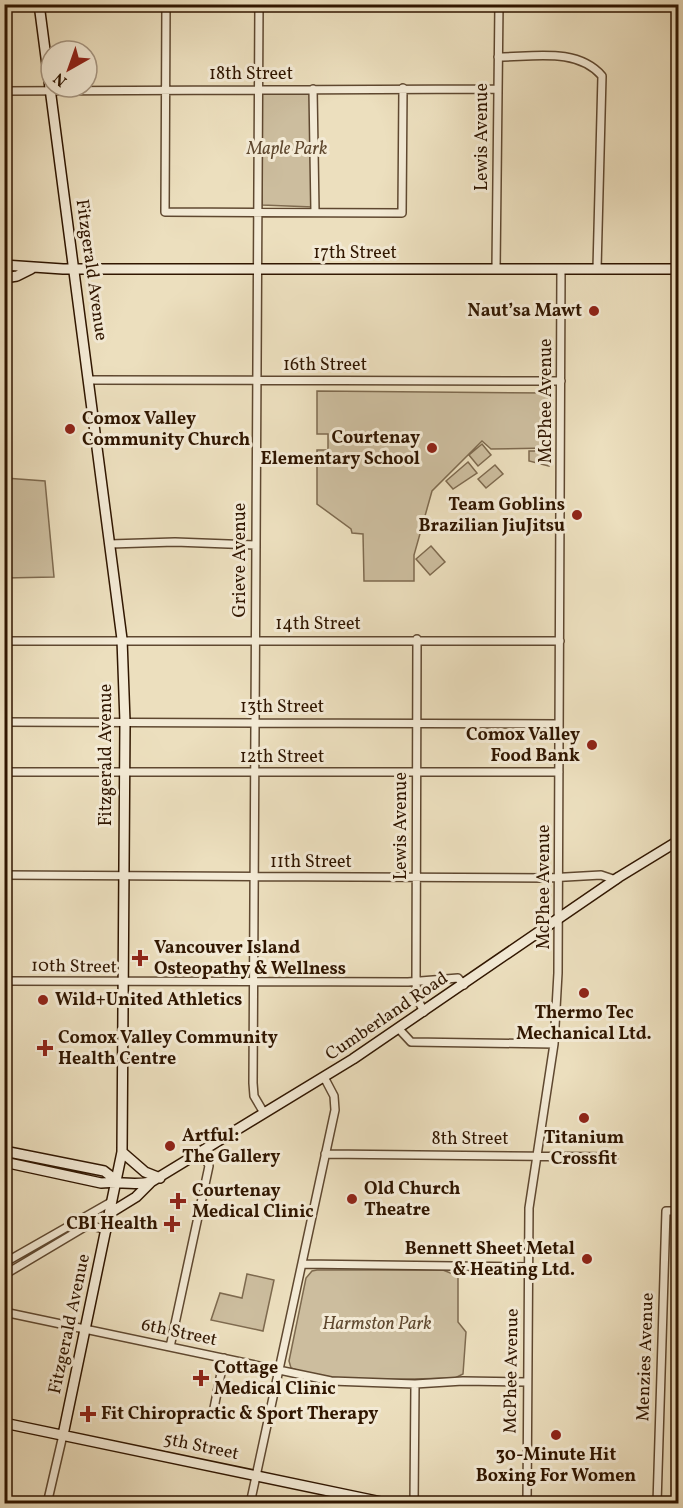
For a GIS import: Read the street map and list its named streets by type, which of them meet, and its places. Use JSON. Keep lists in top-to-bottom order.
{
  "streets": {
    "street": [
      "18th Street",
      "Lewis Avenue",
      "17th Street",
      "Fitzgerald Avenue",
      "16th Street",
      "McPhee Avenue",
      "Grieve Avenue",
      "14th Street",
      "13th Street",
      "12th Street",
      "11th Street",
      "10th Street",
      "Cumberland Road",
      "8th Street",
      "6th Street",
      "Menzies Avenue",
      "5th Street"
    ]
  },
  "crossings": [
    ["18th Street", "Lewis Avenue"],
    ["18th Street", "Grieve Avenue"],
    ["Lewis Avenue", "17th Street"],
    ["Lewis Avenue", "14th Street"],
    ["Lewis Avenue", "13th Street"],
    ["Lewis Avenue", "12th Street"],
    ["Lewis Avenue", "11th Street"],
    ["Lewis Avenue", "10th Street"],
    ["Lewis Avenue", "Cumberland Road"],
    ["17th Street", "Fitzgerald Avenue"],
    ["17th Street", "McPhee Avenue"],
    ["17th Street", "Grieve Avenue"],
    ["Fitzgerald Avenue", "16th Street"],
    ["Fitzgerald Avenue", "14th Street"],
    ["Fitzgerald Avenue", "13th Street"],
    ["Fitzgerald Avenue", "12th Street"],
    ["Fitzgerald Avenue", "11th Street"],
    ["Fitzgerald Avenue", "10th Street"],
    ["Fitzgerald Avenue", "Cumberland Road"],
    ["Fitzgerald Avenue", "6th Street"],
    ["Fitzgerald Avenue", "5th Street"],
    ["16th Street", "McPhee Avenue"],
    ["16th Street", "Grieve Avenue"],
    ["McPhee Avenue", "14th Street"],
    ["McPhee Avenue", "13th Street"],
    ["McPhee Avenue", "12th Street"],
    ["McPhee Avenue", "11th Street"],
    ["McPhee Avenue", "Cumberland Road"],
    ["McPhee Avenue", "8th Street"],
    ["McPhee Avenue", "6th Street"],
    ["Grieve Avenue", "14th Street"],
    ["Grieve Avenue", "13th Street"],
    ["Grieve Avenue", "12th Street"],
    ["Grieve Avenue", "11th Street"],
    ["Grieve Avenue", "10th Street"],
    ["Grieve Avenue", "Cumberland Road"],
    ["11th Street", "Cumberland Road"],
    ["10th Street", "Cumberland Road"]
  ],
  "parks": ["Maple Park", "Harmston Park"],
  "places": {
    "other": [
      "Naut’sa Mawt",
      "Comox Valley Community Church",
      "Courtenay Elementary School",
      "Team Goblins Brazilian JiuJitsu",
      "Comox Valley Food Bank",
      "Thermo Tec Mechanical Ltd.",
      "Wild+United Athletics",
      "Titanium Crossfit",
      "Artful: The Gallery",
      "Old Church Theatre",
      "Bennett Sheet Metal & Heating Ltd.",
      "30-Minute Hit Boxing For Women"
    ],
    "health": [
      "Vancouver Island Osteopathy & Wellness",
      "Comox Valley Community Health Centre",
      "Courtenay Medical Clinic",
      "CBI Health",
      "Cottage Medical Clinic",
      "Fit Chiropractic & Sport Therapy"
    ]
  },
  "north": "bottom left"
}
